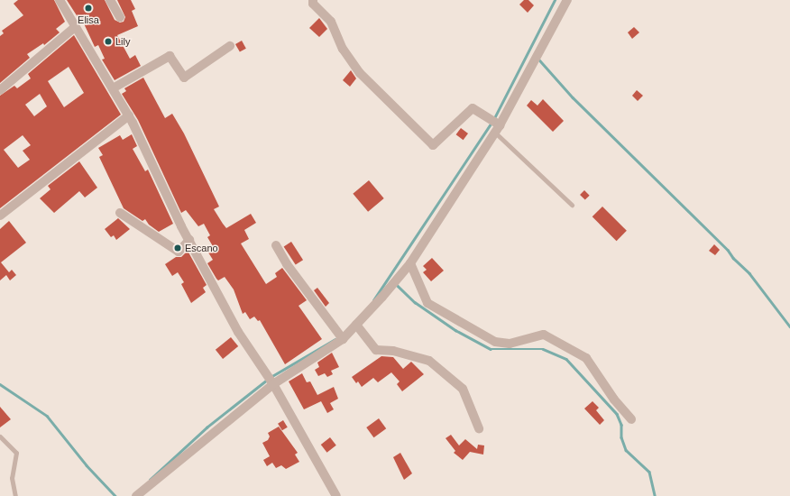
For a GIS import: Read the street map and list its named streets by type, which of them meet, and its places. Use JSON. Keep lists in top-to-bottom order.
{
  "places": ["Elisa", "Lily", "Escano"]
}
